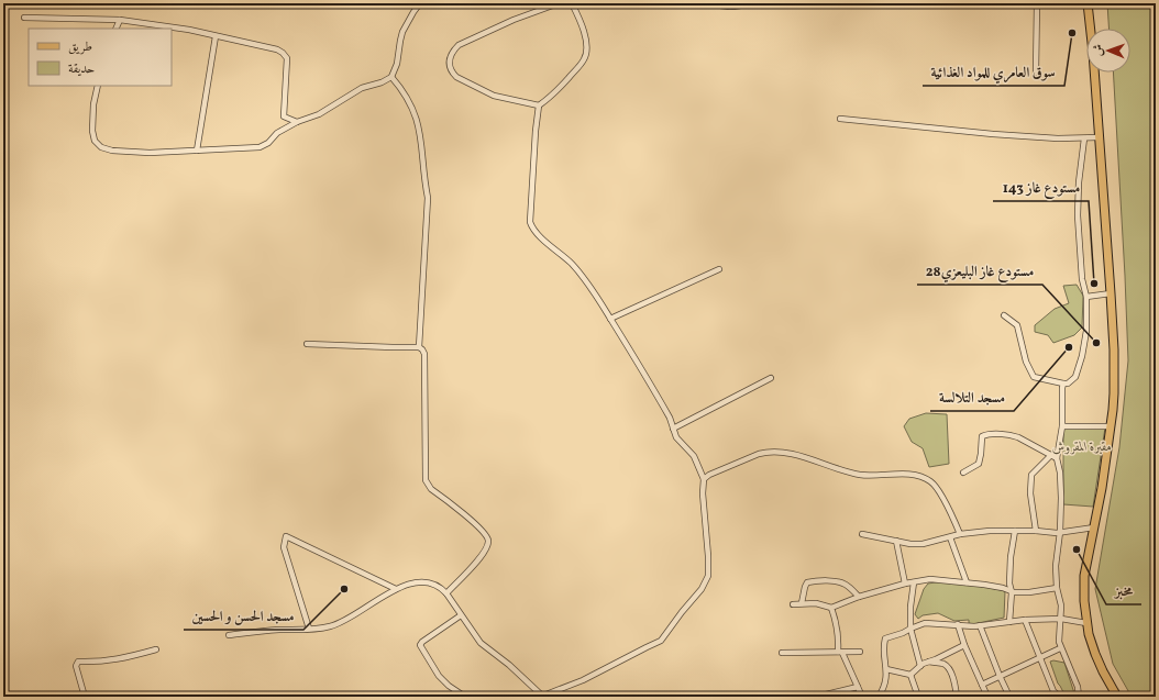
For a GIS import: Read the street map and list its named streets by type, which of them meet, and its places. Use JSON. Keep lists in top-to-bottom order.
{
  "parks": ["مقبرة المقروش"],
  "places": [
    "سوق العامري للمواد الغذائية",
    "مستودع غاز 143",
    "28مستودع غاز البليعزي",
    "مسجد التلالسة",
    "مخبز",
    "مسجد الحسن و الحسين"
  ],
  "legend": ["طريق", "حديقة"],
  "north": "left"
}
